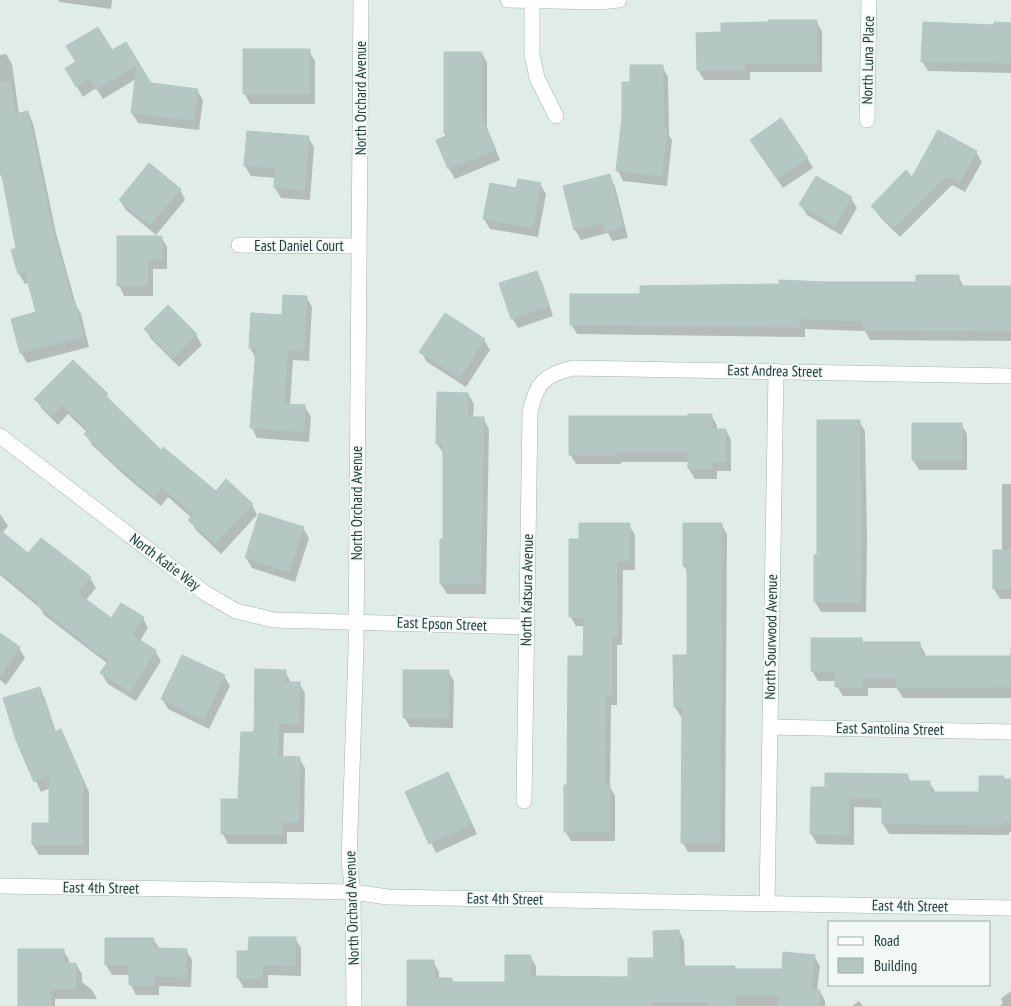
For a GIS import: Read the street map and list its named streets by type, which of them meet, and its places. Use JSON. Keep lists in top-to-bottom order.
{
  "streets": {
    "street": [
      "North Luna Place",
      "North Orchard Avenue",
      "East Daniel Court",
      "East Andrea Street",
      "North Katie Way",
      "North Katsura Avenue",
      "East Epson Street",
      "North Sourwood Avenue",
      "East Santolina Street",
      "East 4th Street"
    ]
  },
  "crossings": [
    ["North Orchard Avenue", "East Daniel Court"],
    ["North Orchard Avenue", "North Katie Way"],
    ["North Orchard Avenue", "East Epson Street"],
    ["North Orchard Avenue", "East 4th Street"],
    ["East Andrea Street", "North Katsura Avenue"],
    ["East Andrea Street", "North Sourwood Avenue"],
    ["North Katie Way", "East Epson Street"],
    ["North Katsura Avenue", "East Epson Street"],
    ["North Sourwood Avenue", "East Santolina Street"],
    ["North Sourwood Avenue", "East 4th Street"]
  ],
  "legend": ["Road", "Building"]
}
